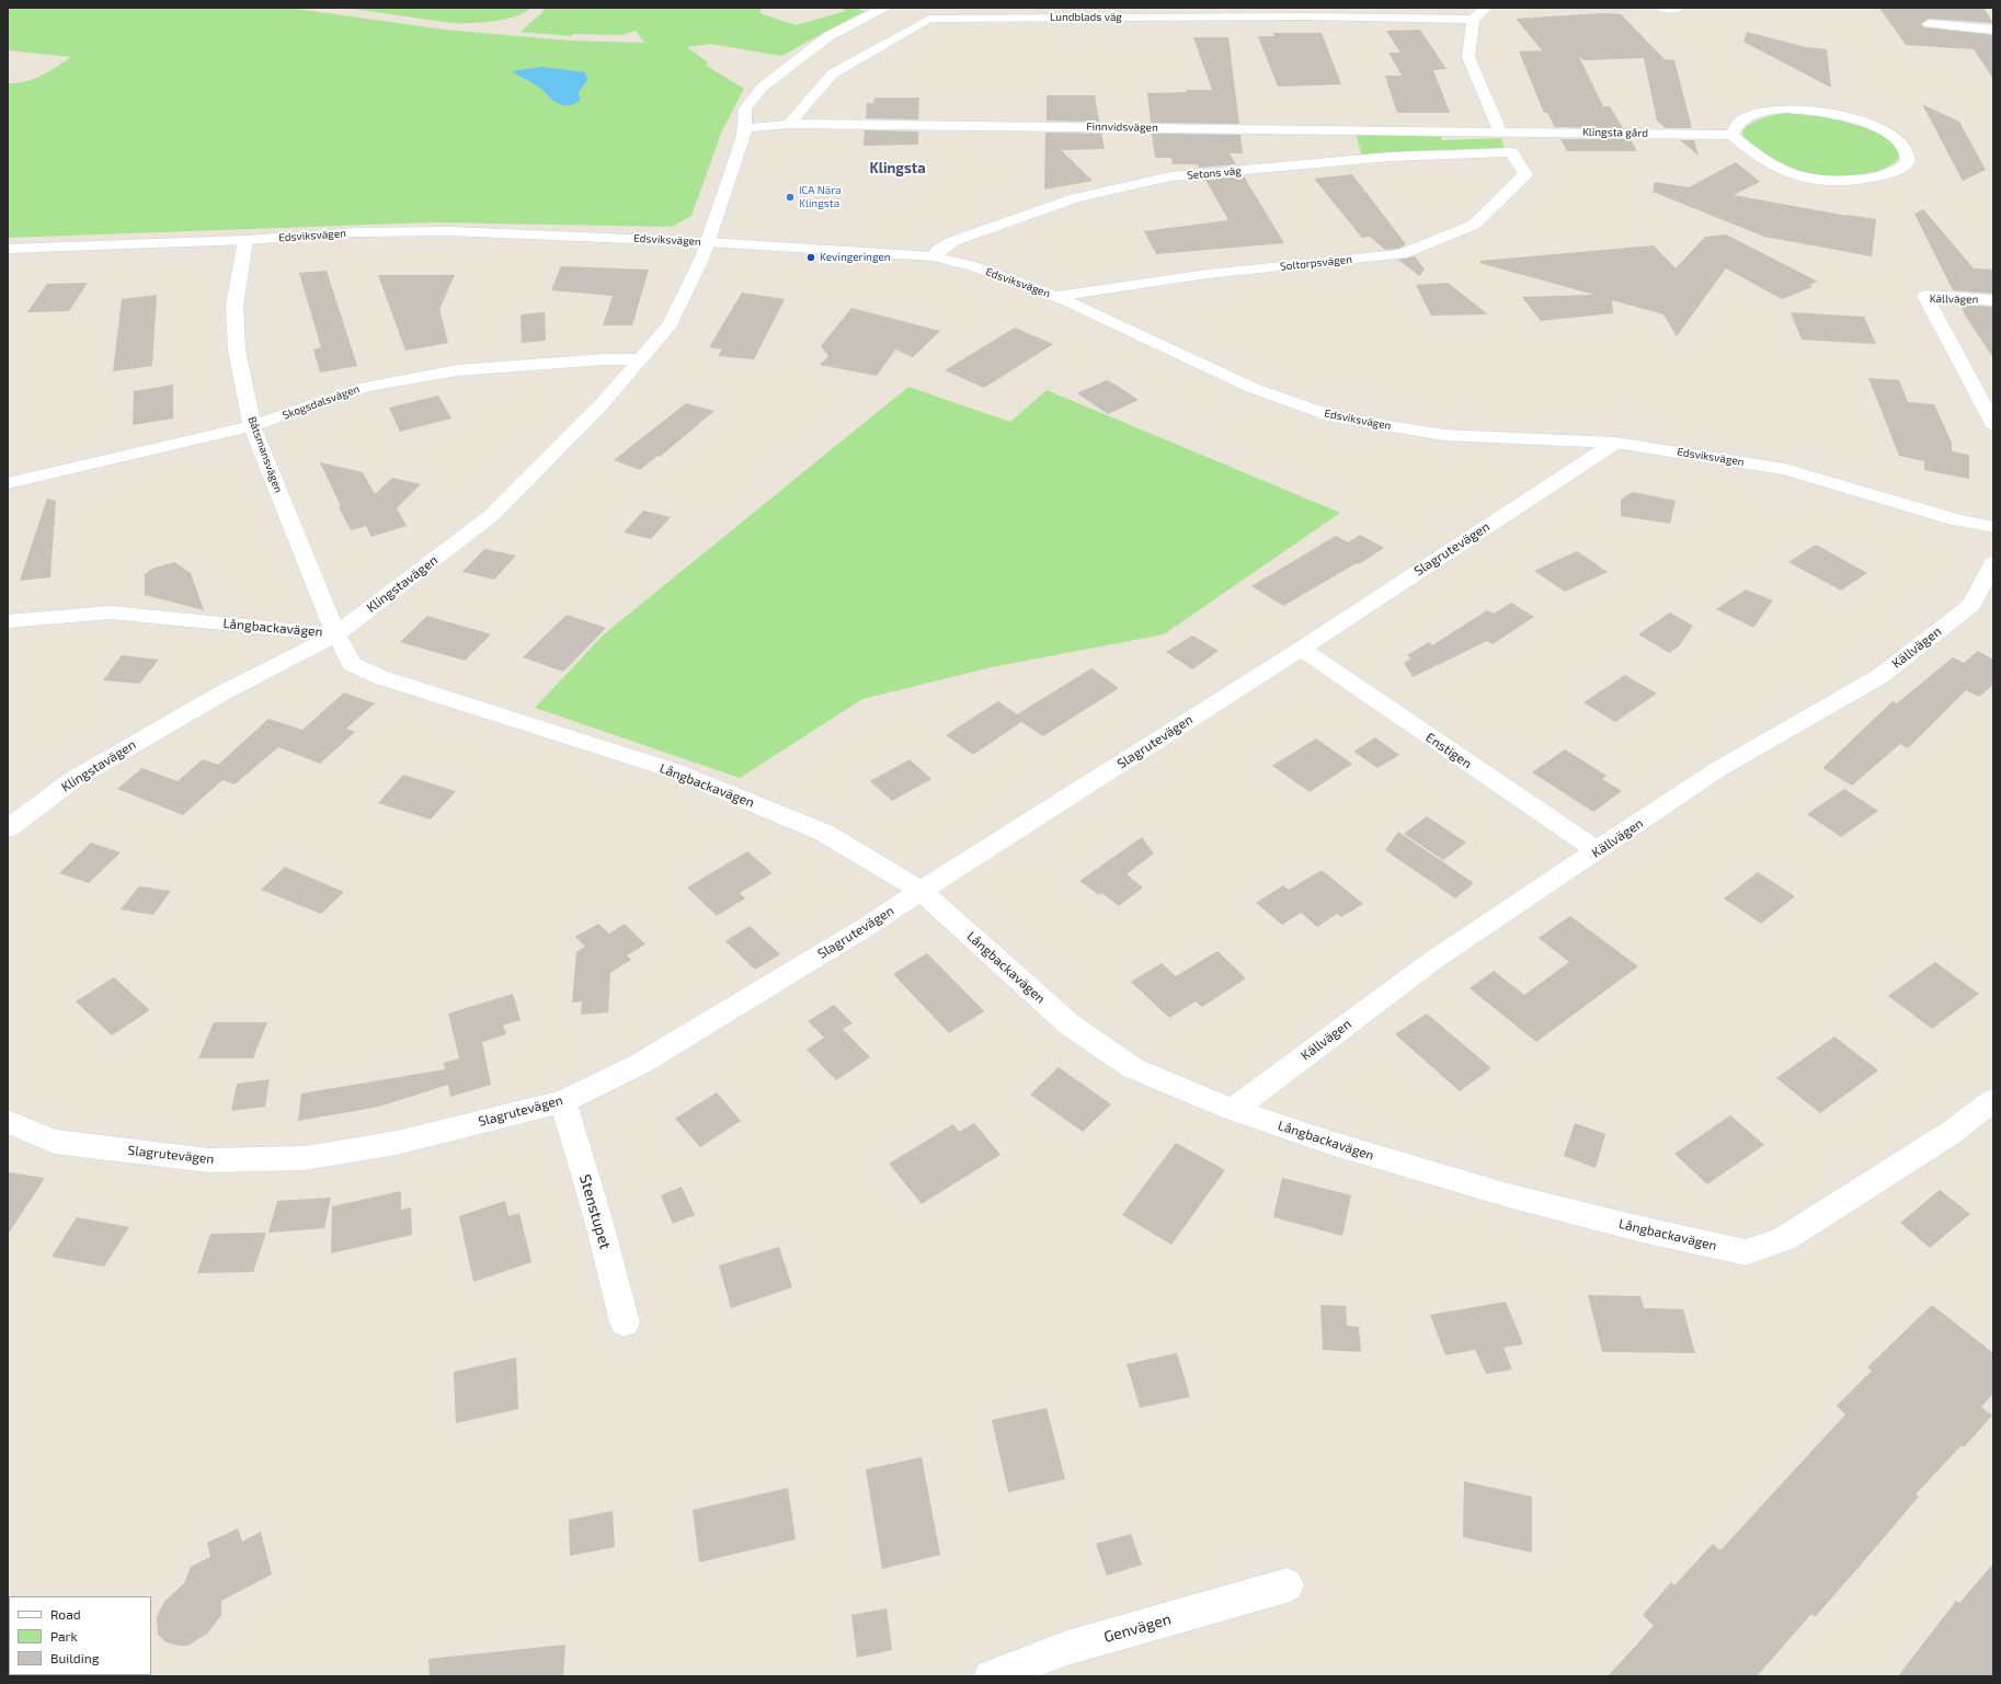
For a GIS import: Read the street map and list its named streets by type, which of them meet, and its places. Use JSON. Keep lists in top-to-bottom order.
{
  "streets": {
    "street": [
      "Lundblads väg",
      "Finnvidsvägen",
      "Klingsta gård",
      "Setons väg",
      "Edsviksvägen",
      "Soltorpsvägen",
      "Källvägen",
      "Skogsdalsvägen",
      "Båtsmansvägen",
      "Slagrutevägen",
      "Klingstavägen",
      "Långbackavägen",
      "Enstigen",
      "Stenstupet",
      "Genvägen"
    ]
  },
  "crossings": [
    ["Lundblads väg", "Finnvidsvägen"],
    ["Finnvidsvägen", "Klingsta gård"],
    ["Setons väg", "Edsviksvägen"],
    ["Setons väg", "Soltorpsvägen"],
    ["Edsviksvägen", "Soltorpsvägen"],
    ["Edsviksvägen", "Båtsmansvägen"],
    ["Edsviksvägen", "Slagrutevägen"],
    ["Edsviksvägen", "Klingstavägen"],
    ["Källvägen", "Långbackavägen"],
    ["Källvägen", "Enstigen"],
    ["Skogsdalsvägen", "Båtsmansvägen"],
    ["Skogsdalsvägen", "Klingstavägen"],
    ["Båtsmansvägen", "Klingstavägen"],
    ["Båtsmansvägen", "Långbackavägen"],
    ["Slagrutevägen", "Långbackavägen"],
    ["Slagrutevägen", "Enstigen"],
    ["Slagrutevägen", "Stenstupet"],
    ["Klingstavägen", "Långbackavägen"]
  ],
  "districts": ["Klingsta"],
  "places": ["ICA Nära Klingsta", "Kevingeringen"],
  "legend": ["Road", "Park", "Building"]
}
